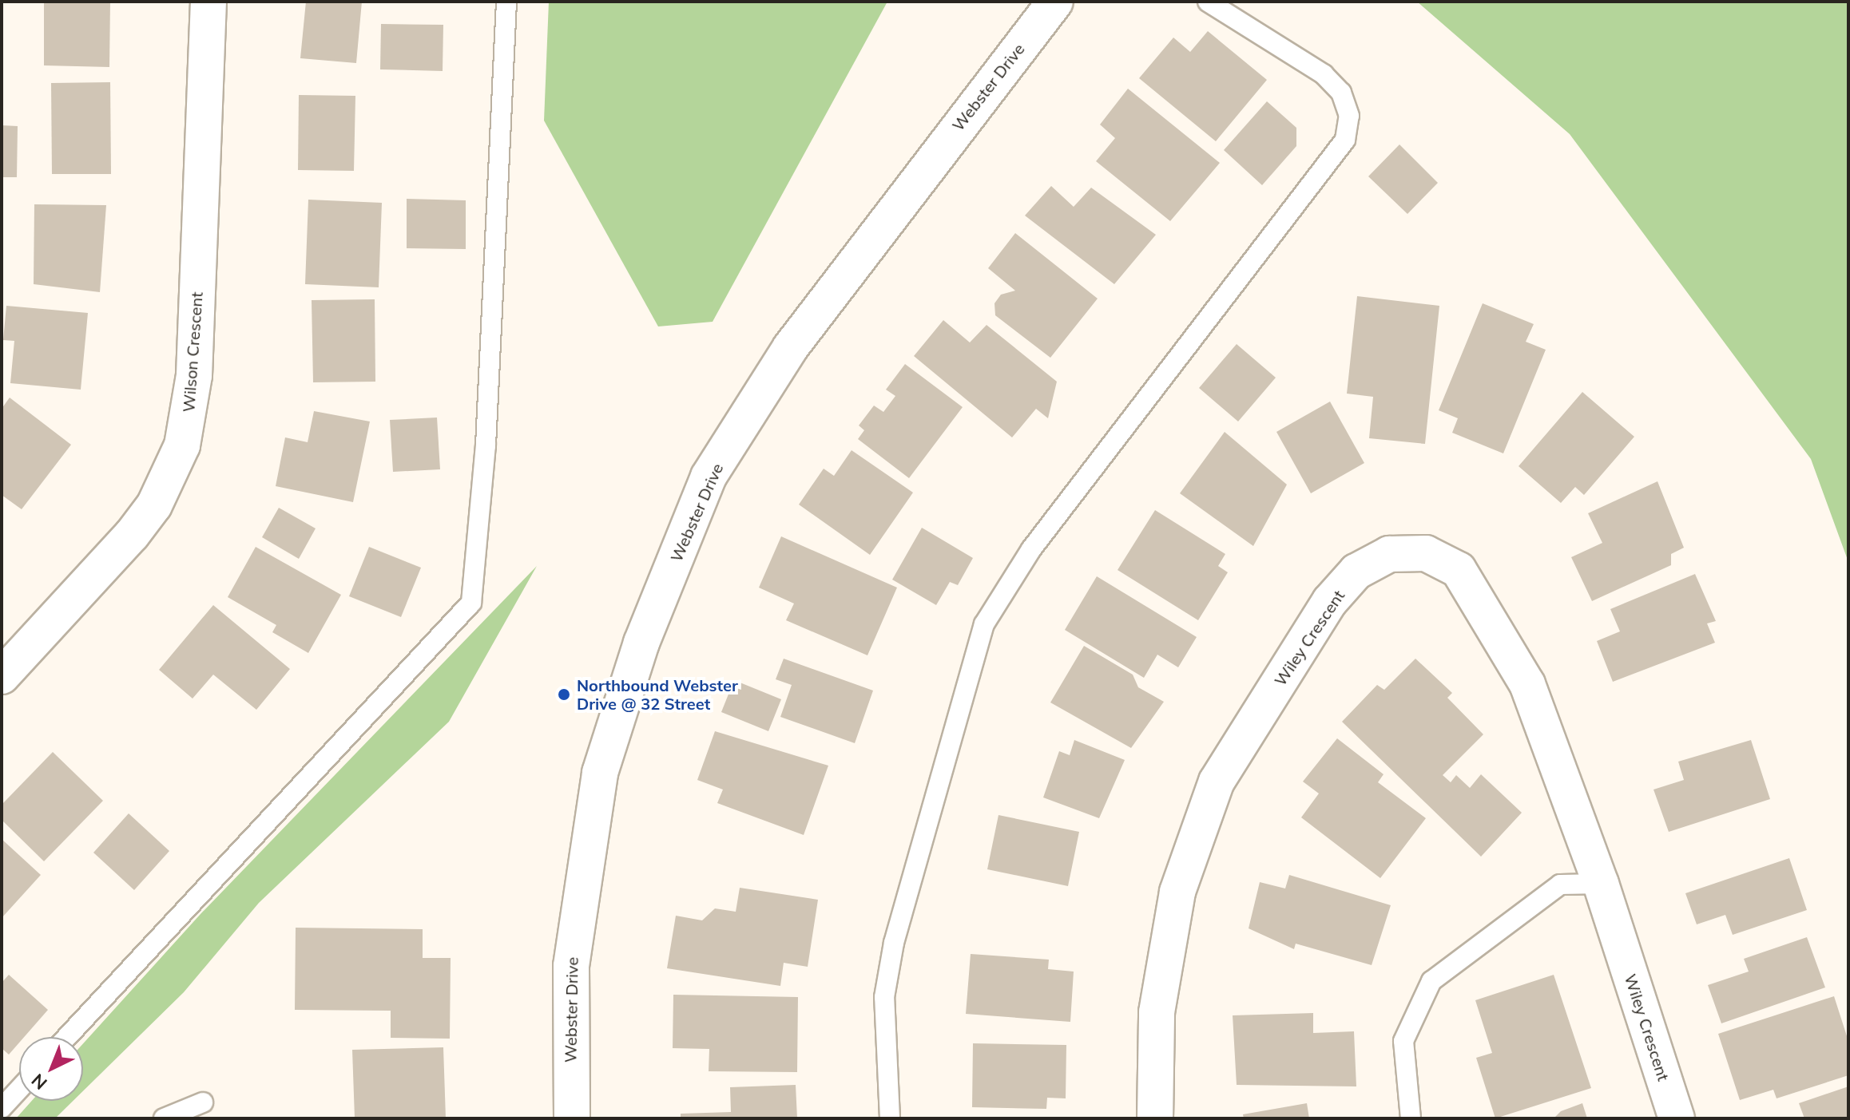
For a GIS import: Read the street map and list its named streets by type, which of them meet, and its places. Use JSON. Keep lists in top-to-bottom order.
{
  "streets": {
    "street": ["Webster Drive", "Wilson Crescent", "Wiley Crescent"]
  },
  "places": ["Northbound Webster Drive @ 32 Street"],
  "north": "bottom left"
}
